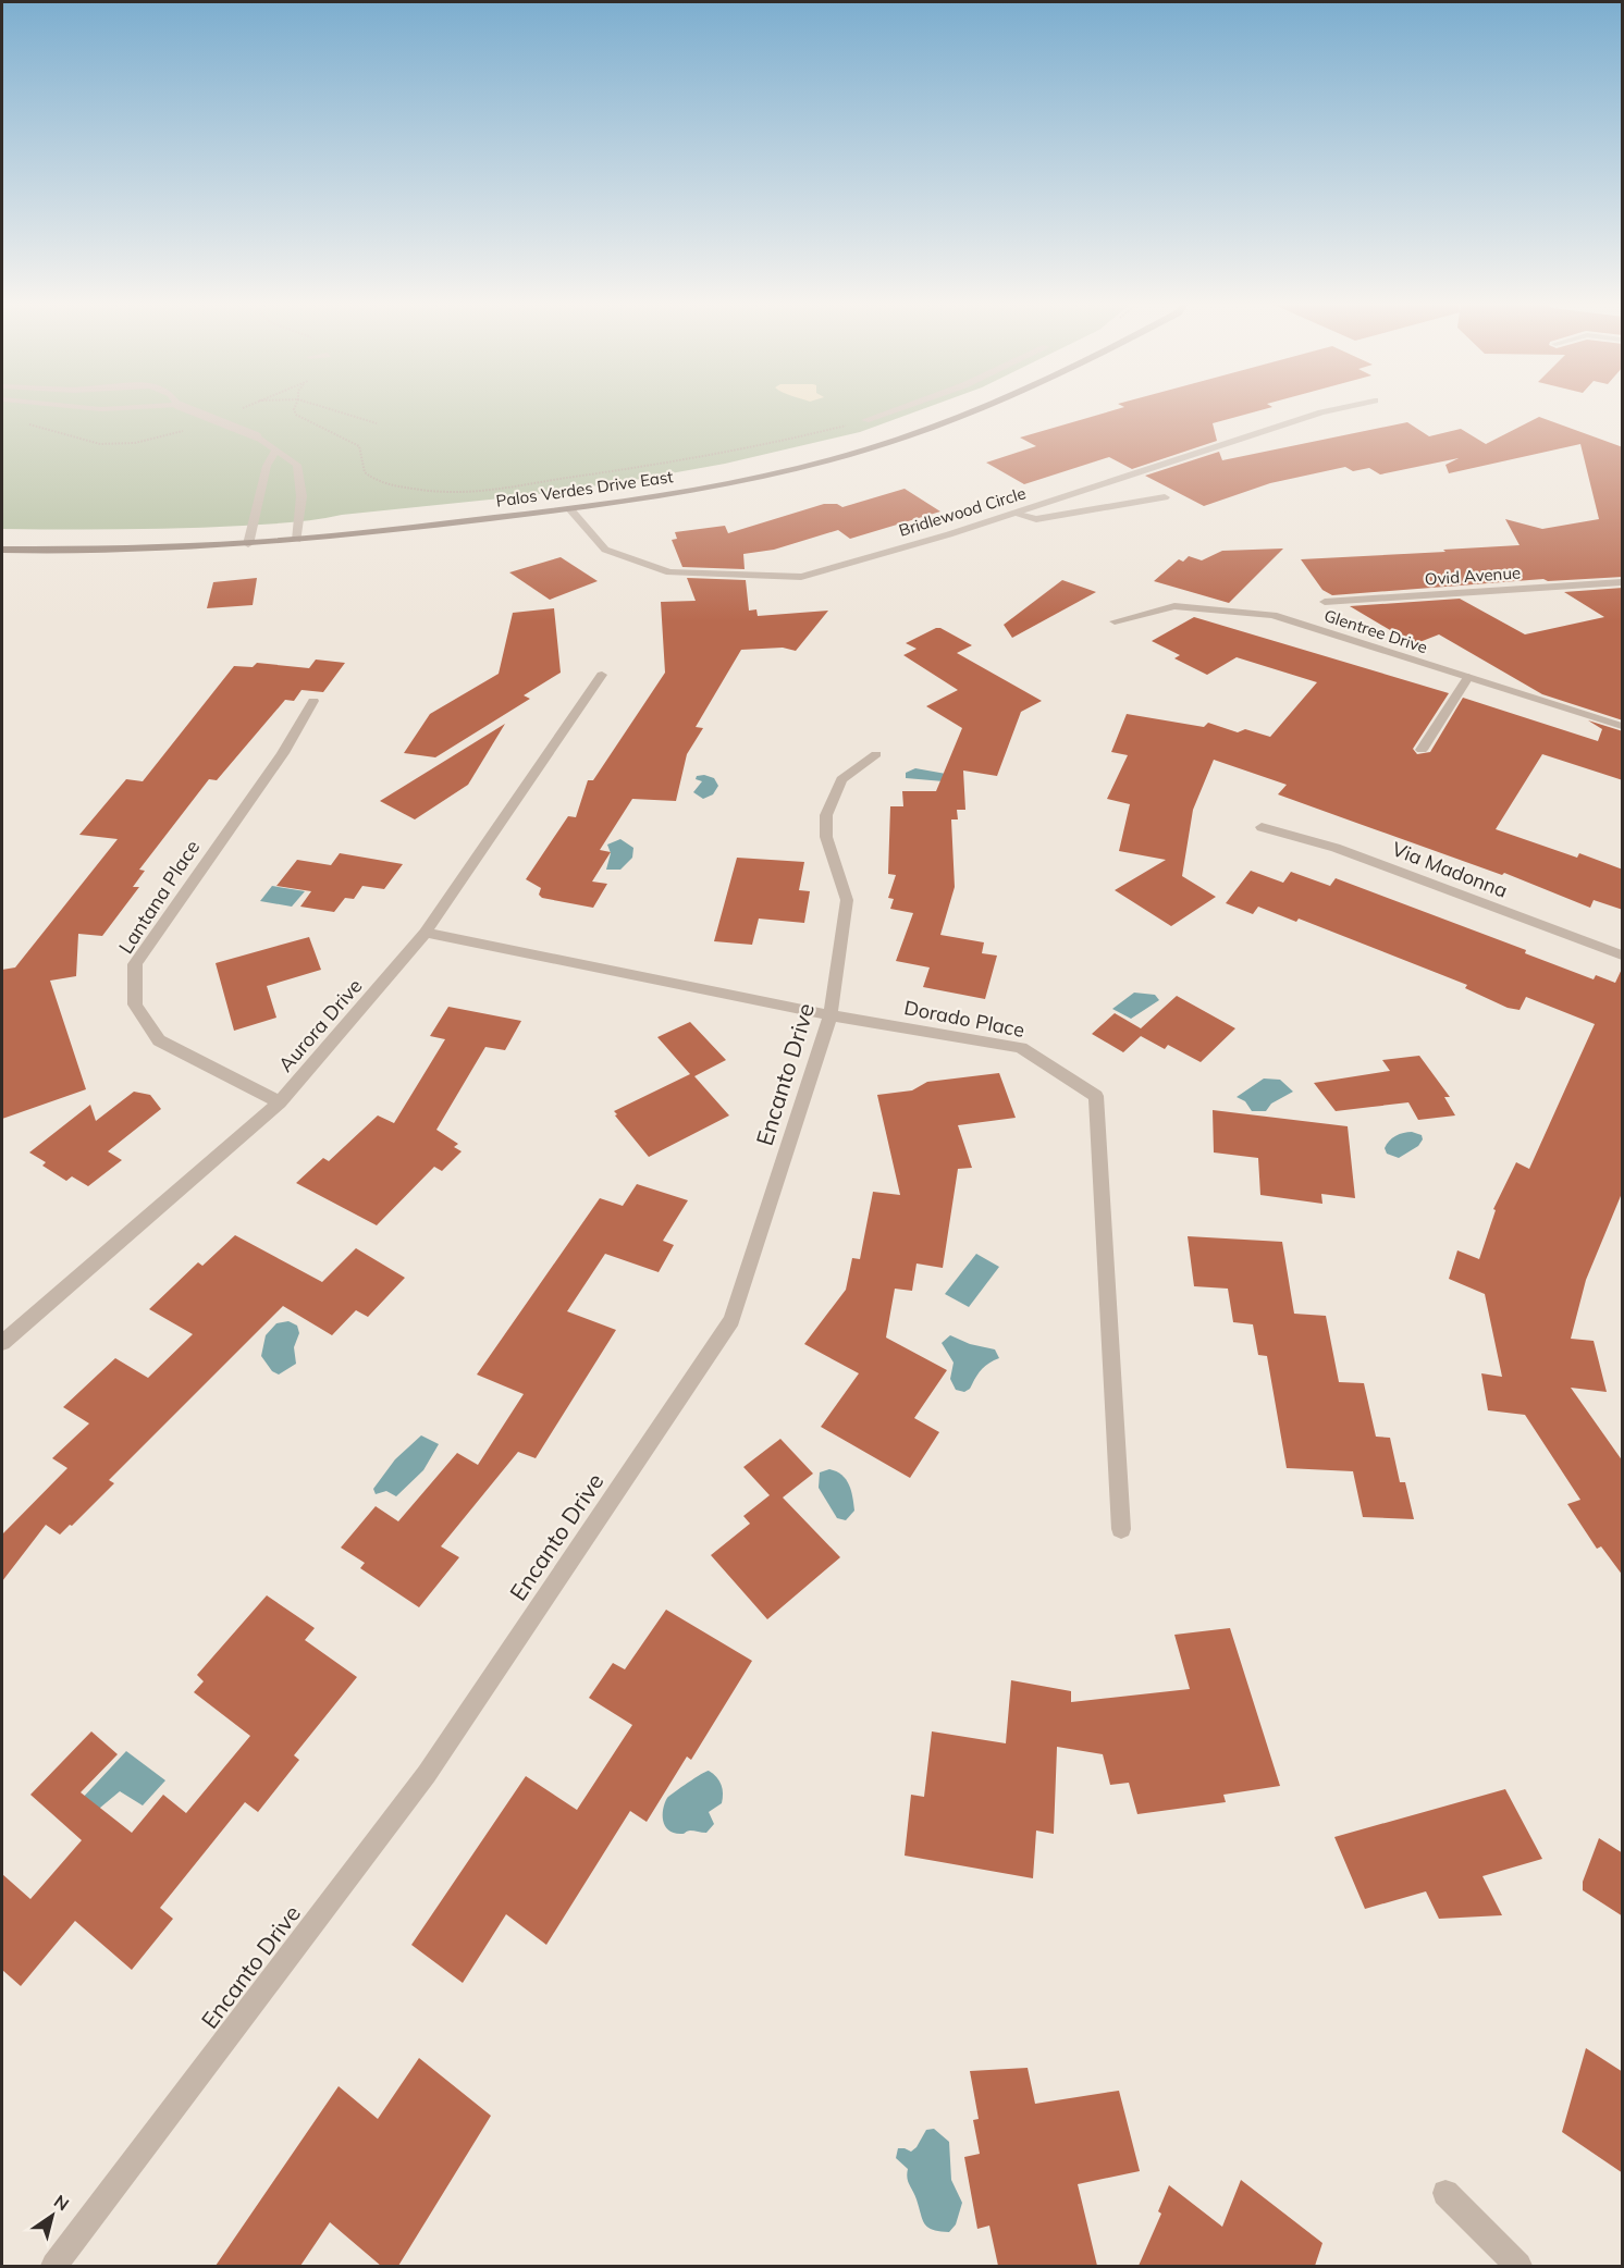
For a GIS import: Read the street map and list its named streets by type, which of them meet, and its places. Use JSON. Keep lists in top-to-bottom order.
{
  "streets": {
    "main road": ["Palos Verdes Drive East"],
    "street": [
      "Bridlewood Circle",
      "Ovid Avenue",
      "Glentree Drive",
      "Via Madonna",
      "Lantana Place",
      "Dorado Place",
      "Aurora Drive",
      "Encanto Drive"
    ]
  },
  "crossings": [
    ["Palos Verdes Drive East", "Bridlewood Circle"],
    ["Lantana Place", "Aurora Drive"],
    ["Dorado Place", "Aurora Drive"],
    ["Dorado Place", "Encanto Drive"]
  ],
  "north": "top right"
}
